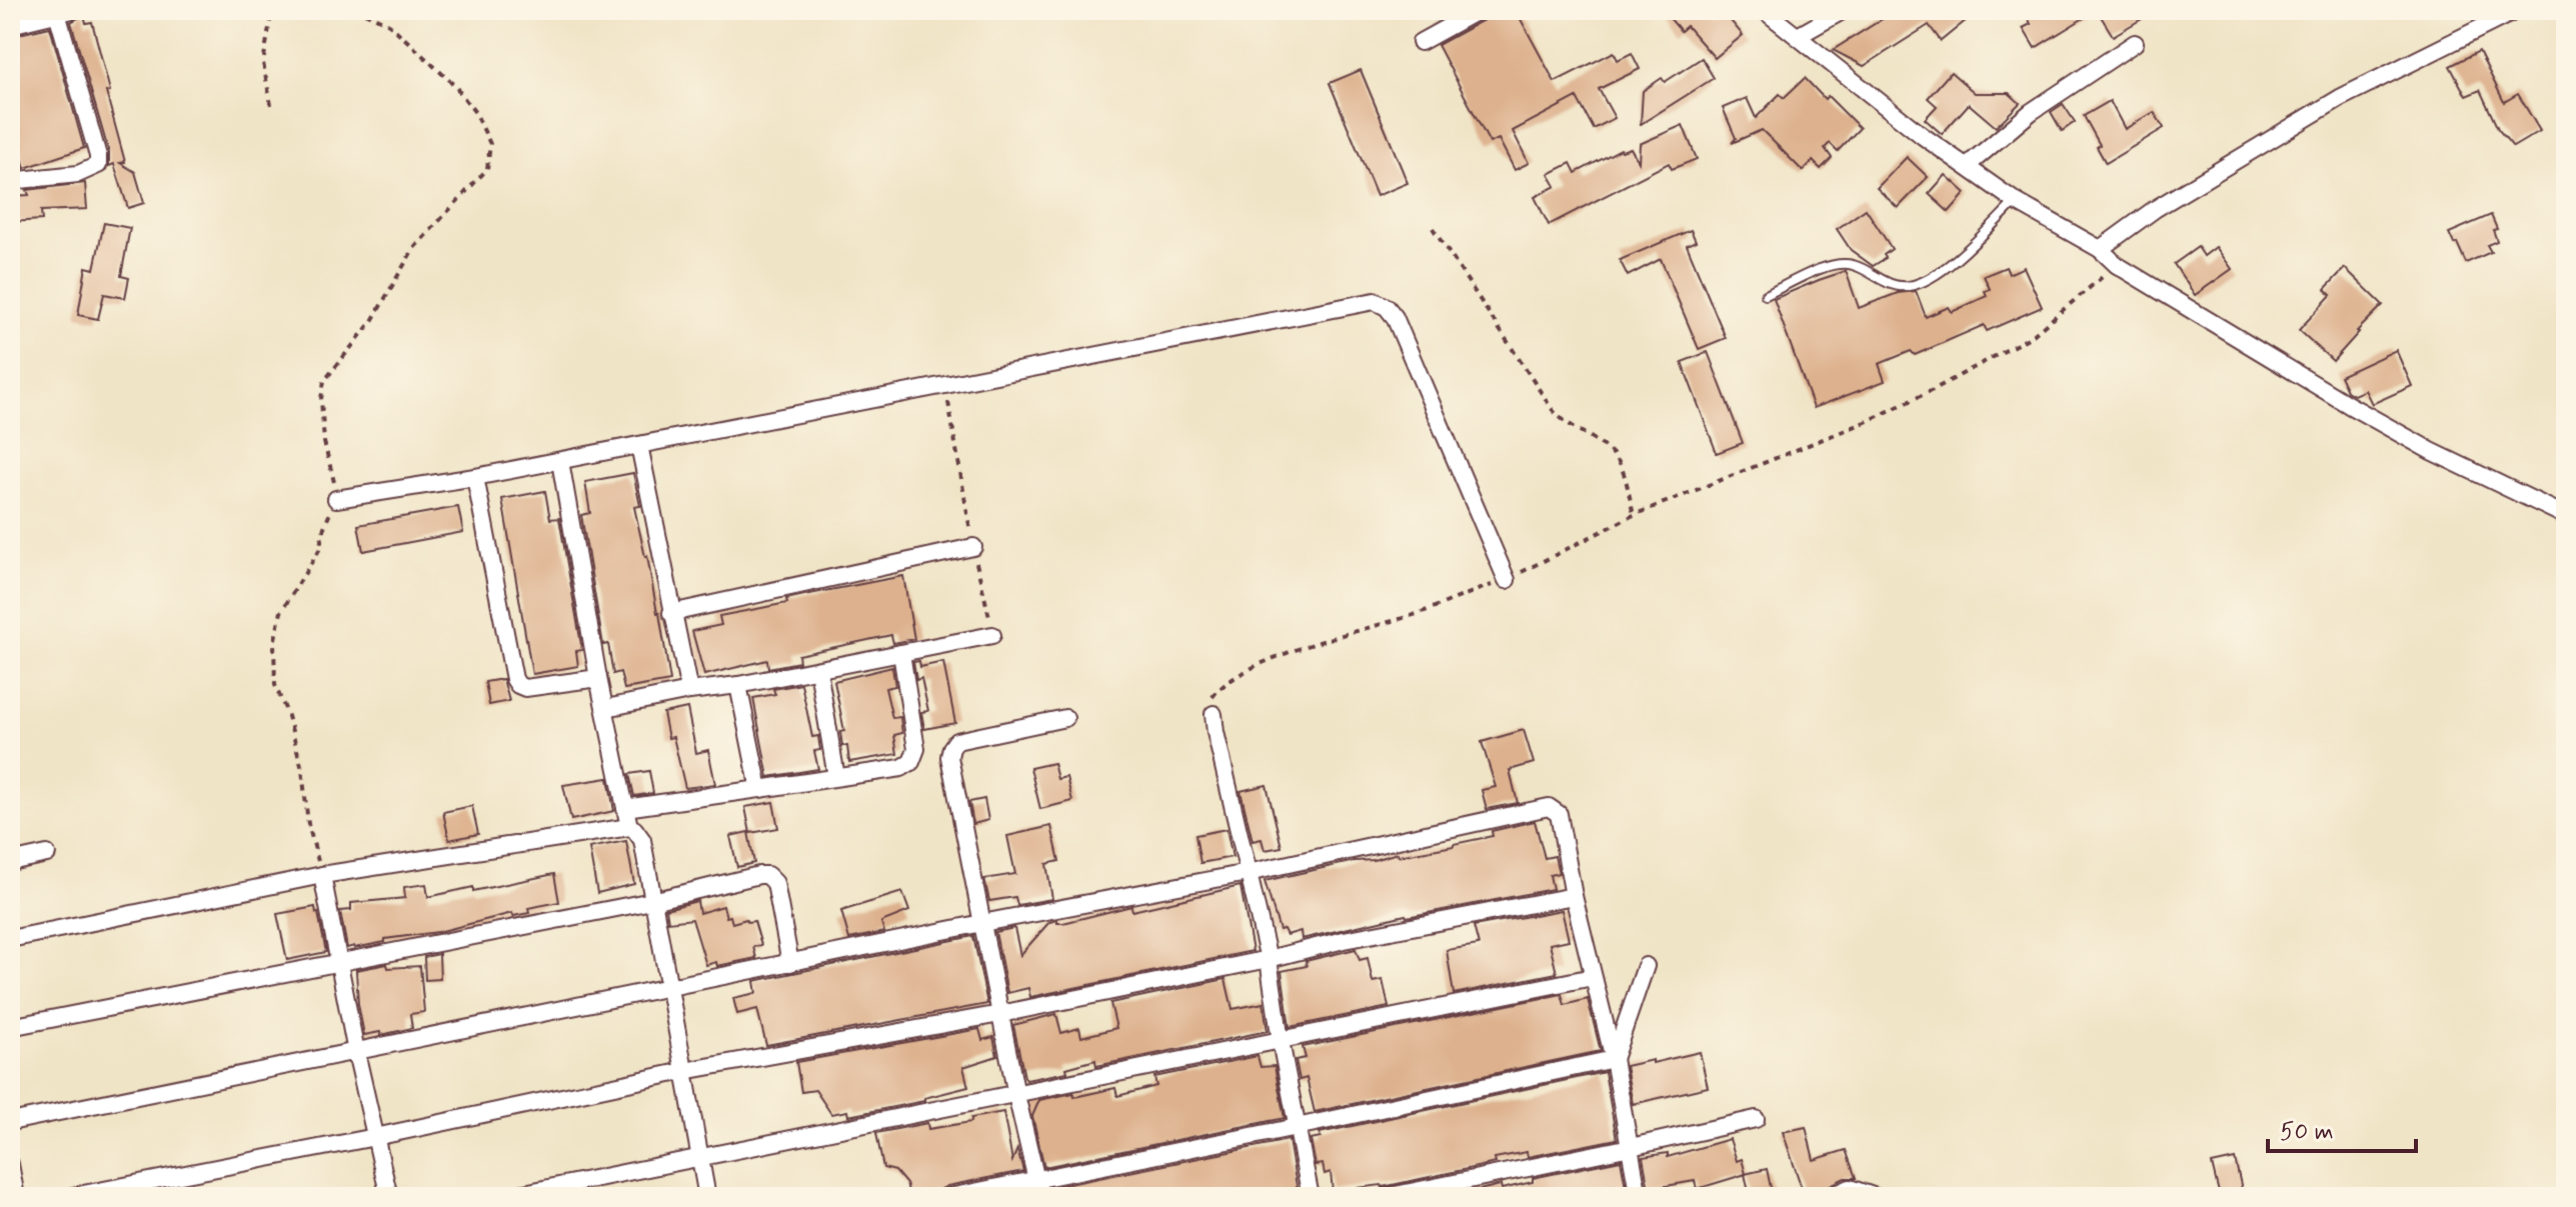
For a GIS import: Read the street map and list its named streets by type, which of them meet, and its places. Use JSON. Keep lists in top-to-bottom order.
{
  "scale_bar": "50 m"
}
